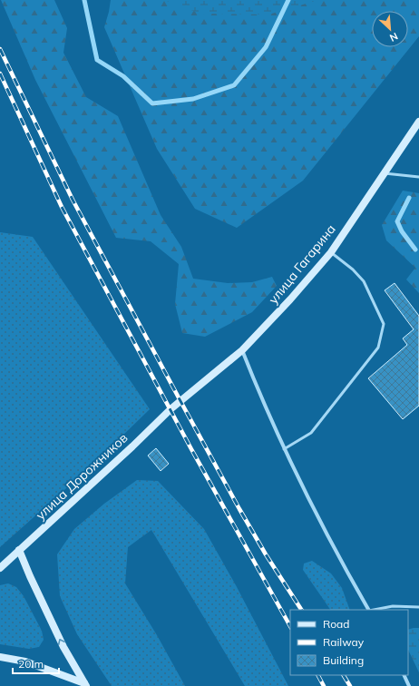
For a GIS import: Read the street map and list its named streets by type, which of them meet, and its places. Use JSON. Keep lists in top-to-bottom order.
{
  "streets": {
    "main road": ["улица Гагарина", "улица Дорожников"]
  },
  "crossings": [
    ["улица Гагарина", "улица Дорожников"]
  ],
  "legend": ["Road", "Railway", "Building"],
  "scale_bar": "20 m",
  "north": "bottom right"
}
